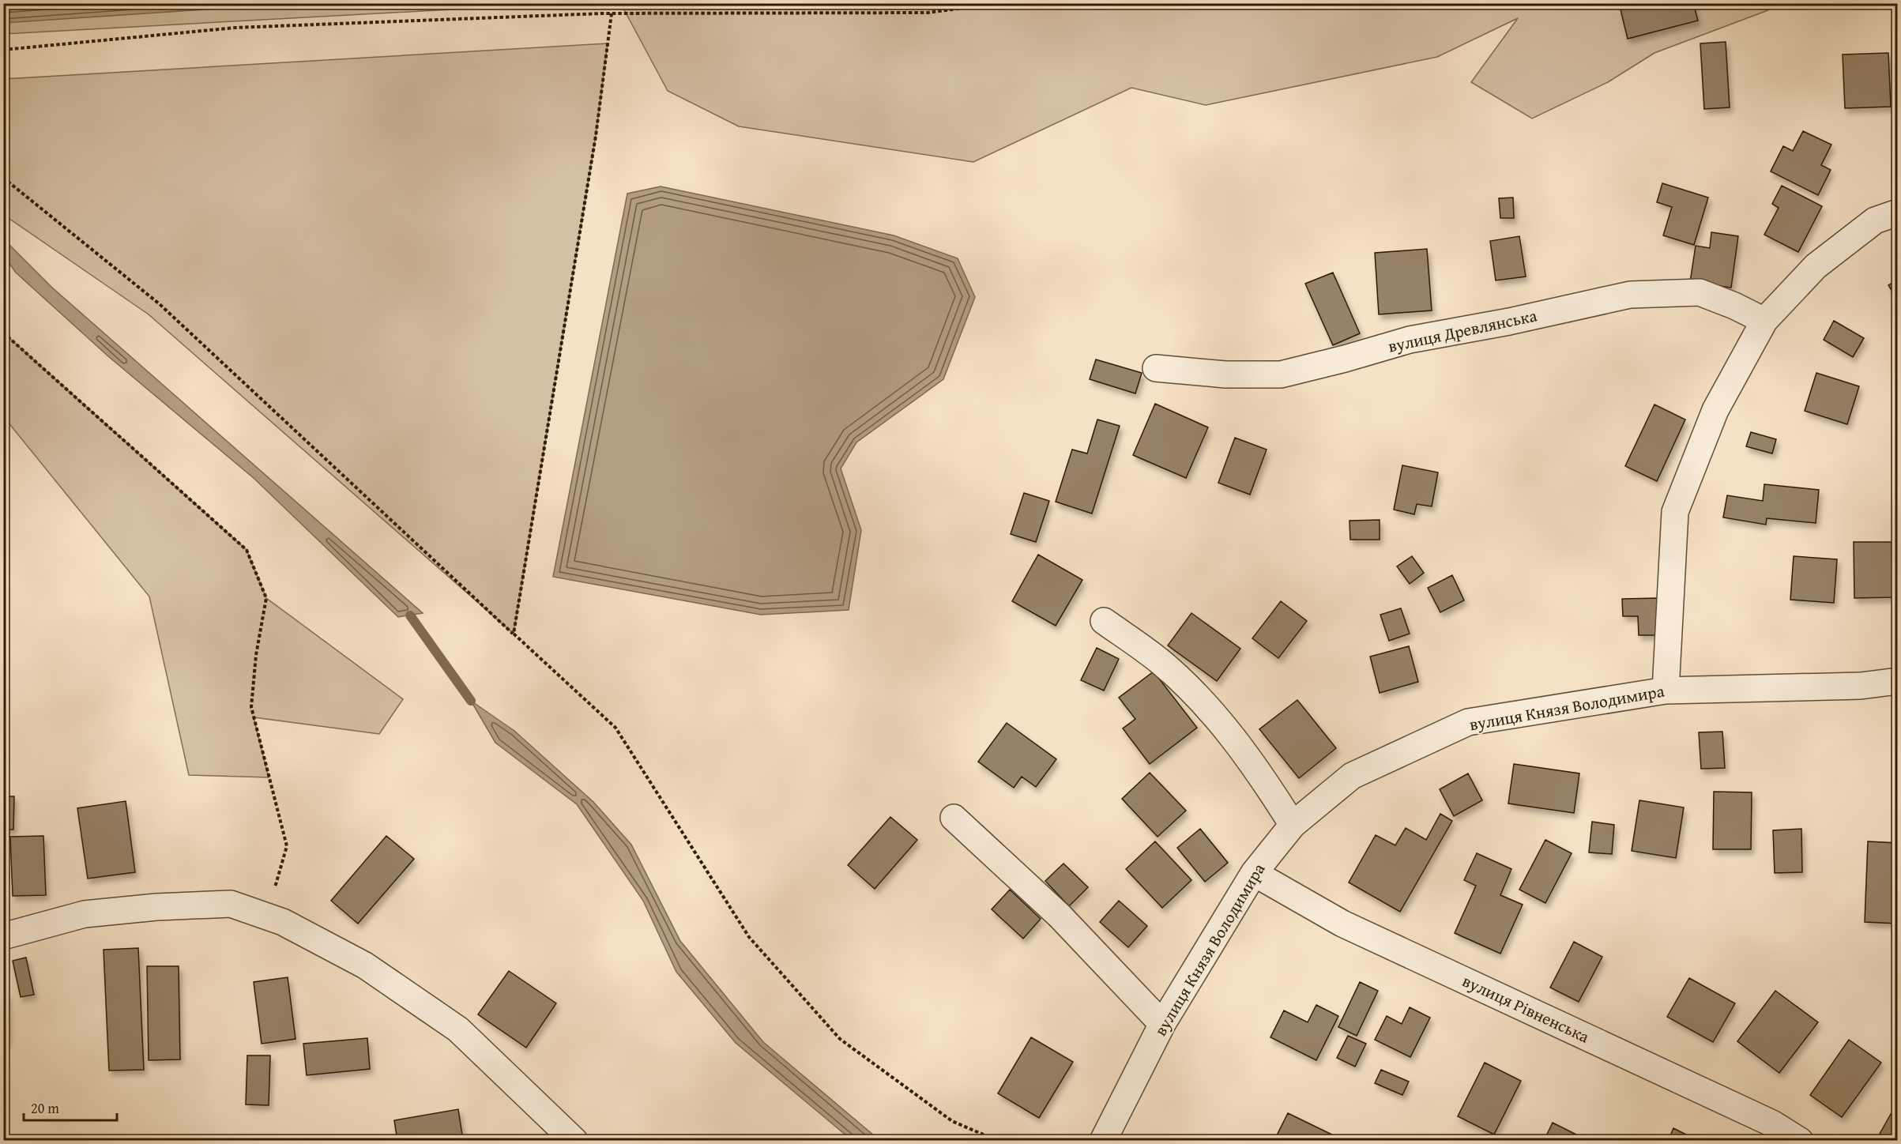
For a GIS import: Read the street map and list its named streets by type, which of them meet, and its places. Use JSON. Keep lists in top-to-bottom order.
{
  "streets": {
    "street": ["вулиця Древлянська", "вулиця Князя Володимира", "вулиця Рівненська"]
  },
  "crossings": [
    ["вулиця Князя Володимира", "вулиця Рівненська"]
  ],
  "scale_bar": "20 m"
}
